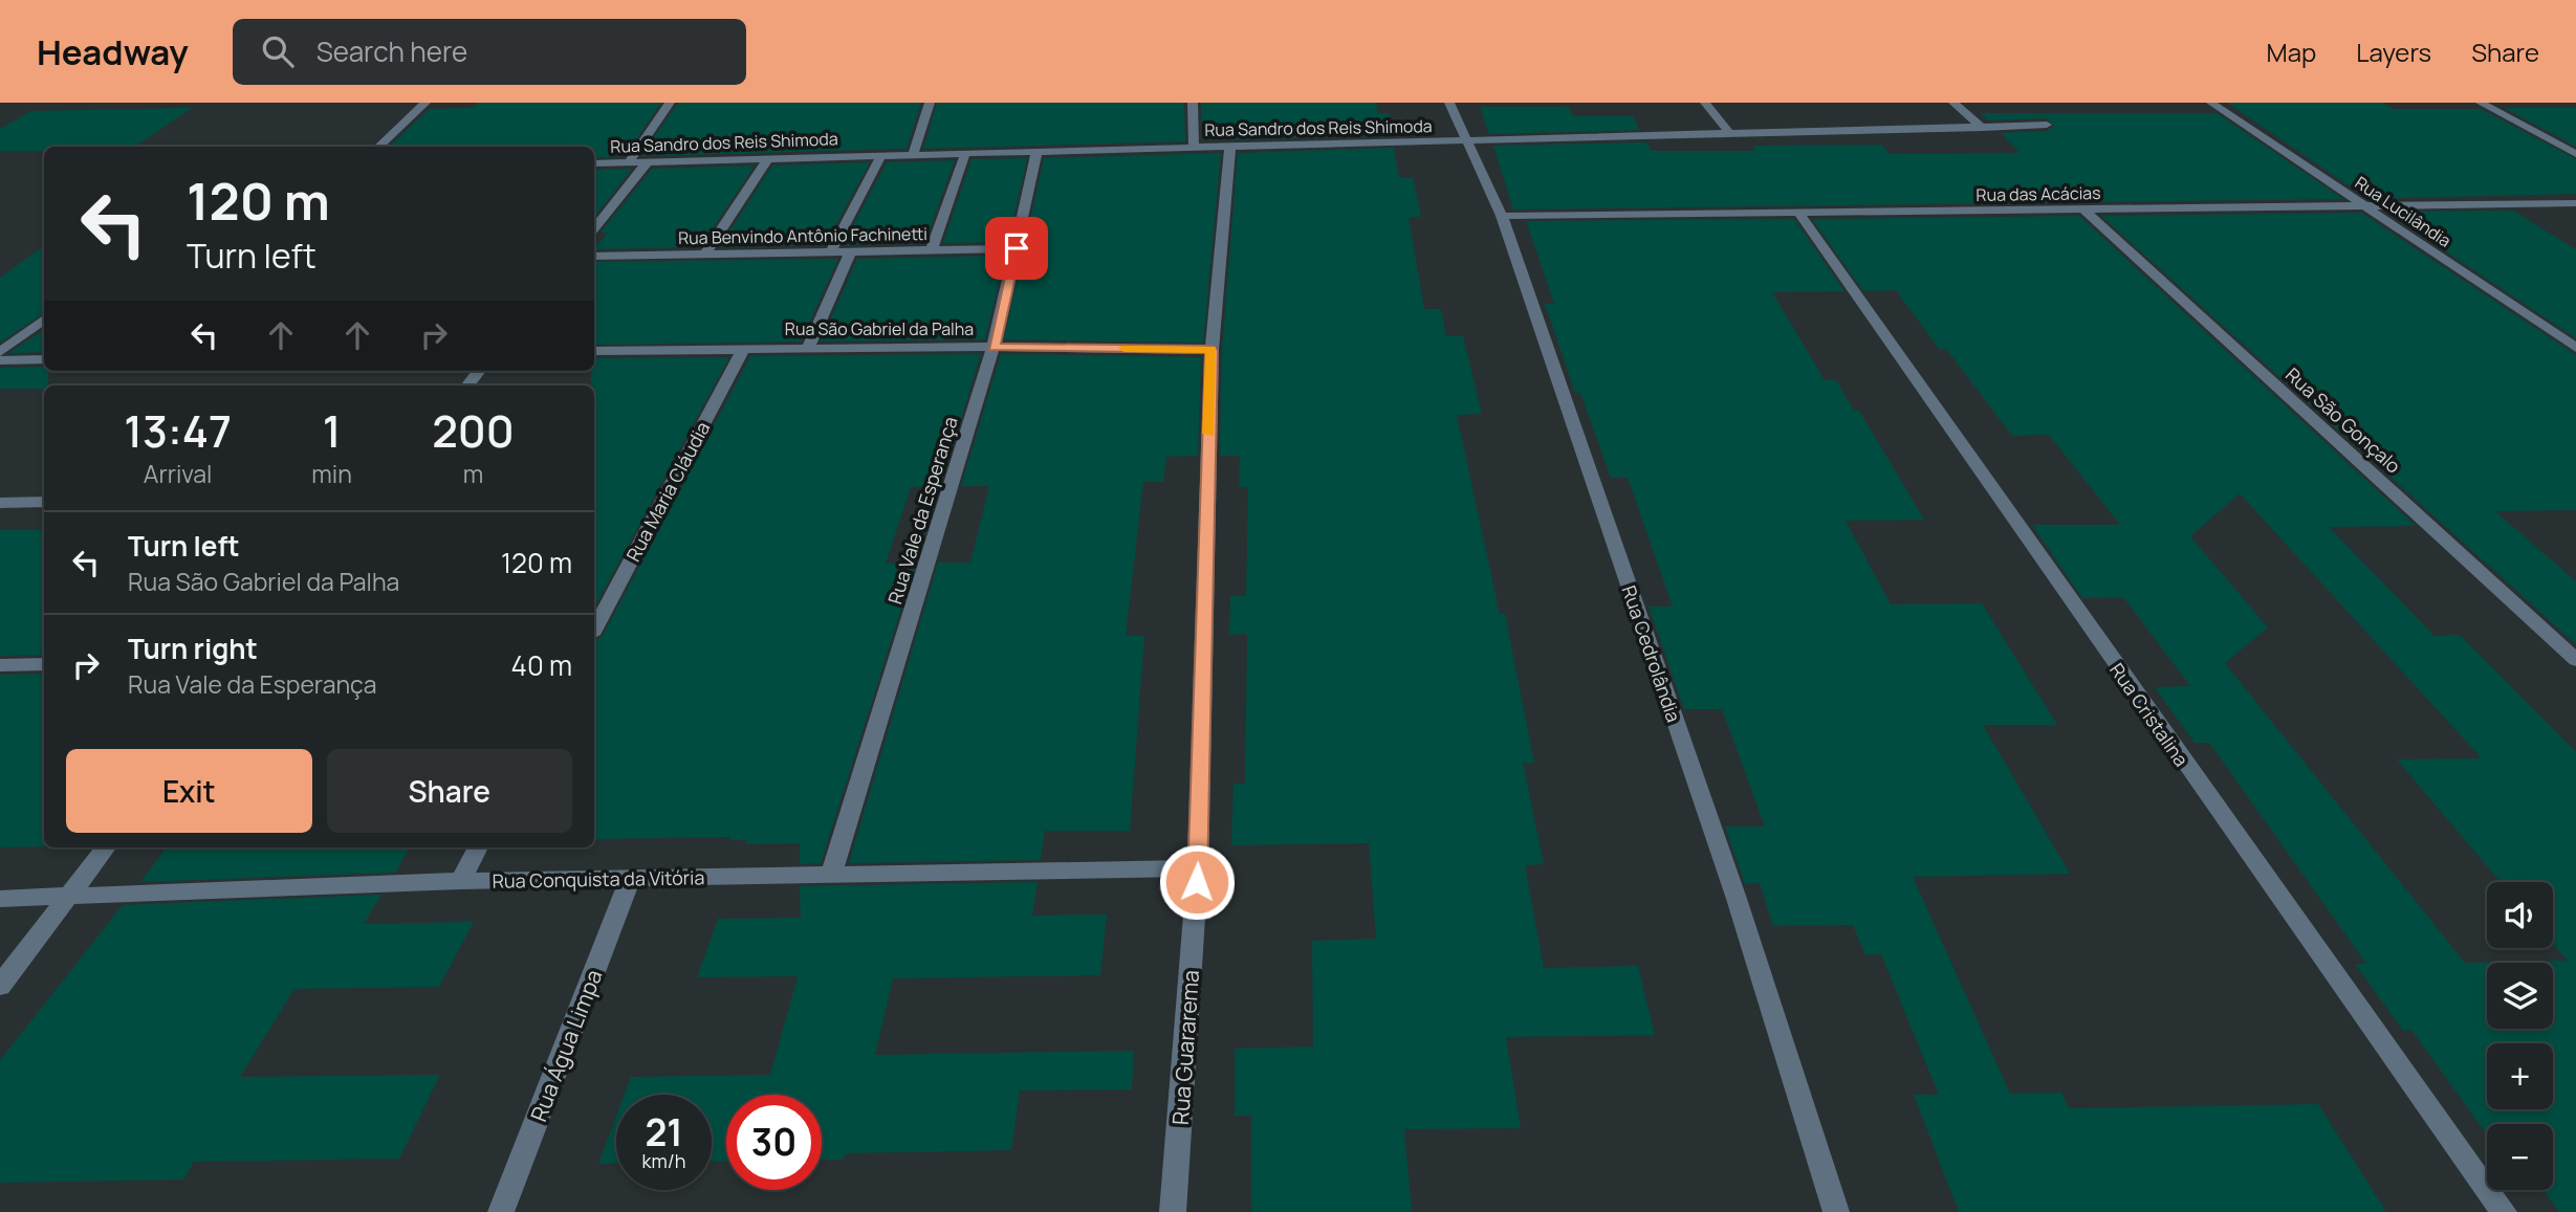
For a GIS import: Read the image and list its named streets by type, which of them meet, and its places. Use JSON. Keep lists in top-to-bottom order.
{
  "streets": {
    "street": [
      "Rua Sandro dos Reis Shimoda",
      "Rua das Acácias",
      "Rua Lucilândia",
      "Rua Benvindo Antônio Fachinetti",
      "Rua São Gabriel da Palha",
      "Rua São Gonçalo",
      "Rua Maria Cláudia",
      "Rua Vale da Esperança",
      "Rua Cedrolândia",
      "Rua Cristalina",
      "Rua Conquista da Vitória",
      "Rua Água Limpa",
      "Rua Guararema"
    ]
  },
  "crossings": [
    ["Rua Sandro dos Reis Shimoda", "Rua Vale da Esperança"],
    ["Rua Sandro dos Reis Shimoda", "Rua Cedrolândia"],
    ["Rua Sandro dos Reis Shimoda", "Rua Guararema"],
    ["Rua das Acácias", "Rua Lucilândia"],
    ["Rua das Acácias", "Rua São Gonçalo"],
    ["Rua das Acácias", "Rua Cedrolândia"],
    ["Rua das Acácias", "Rua Cristalina"],
    ["Rua Benvindo Antônio Fachinetti", "Rua Vale da Esperança"],
    ["Rua São Gabriel da Palha", "Rua Maria Cláudia"],
    ["Rua São Gabriel da Palha", "Rua Vale da Esperança"],
    ["Rua São Gabriel da Palha", "Rua Guararema"],
    ["Rua Vale da Esperança", "Rua Conquista da Vitória"],
    ["Rua Conquista da Vitória", "Rua Água Limpa"],
    ["Rua Conquista da Vitória", "Rua Guararema"]
  ],
  "page": {
    "header": "Headway",
    "search": "Search here",
    "nav": ["Map", "Layers", "Share"],
    "turn": ["120 m", "Turn left"],
    "eta": [
      "13:47",
      "Arrival",
      "1",
      "min",
      "200",
      "m"
    ],
    "list": [
      {
        "name": "Turn left",
        "note": "Rua São Gabriel da Palha",
        "value": "120 m"
      },
      {
        "name": "Turn right",
        "note": "Rua Vale da Esperança",
        "value": "40 m"
      }
    ],
    "buttons": ["Exit", "Share"],
    "map_buttons": ["+", "−"],
    "speed": "21 km/h",
    "limit": "30"
  }
}
